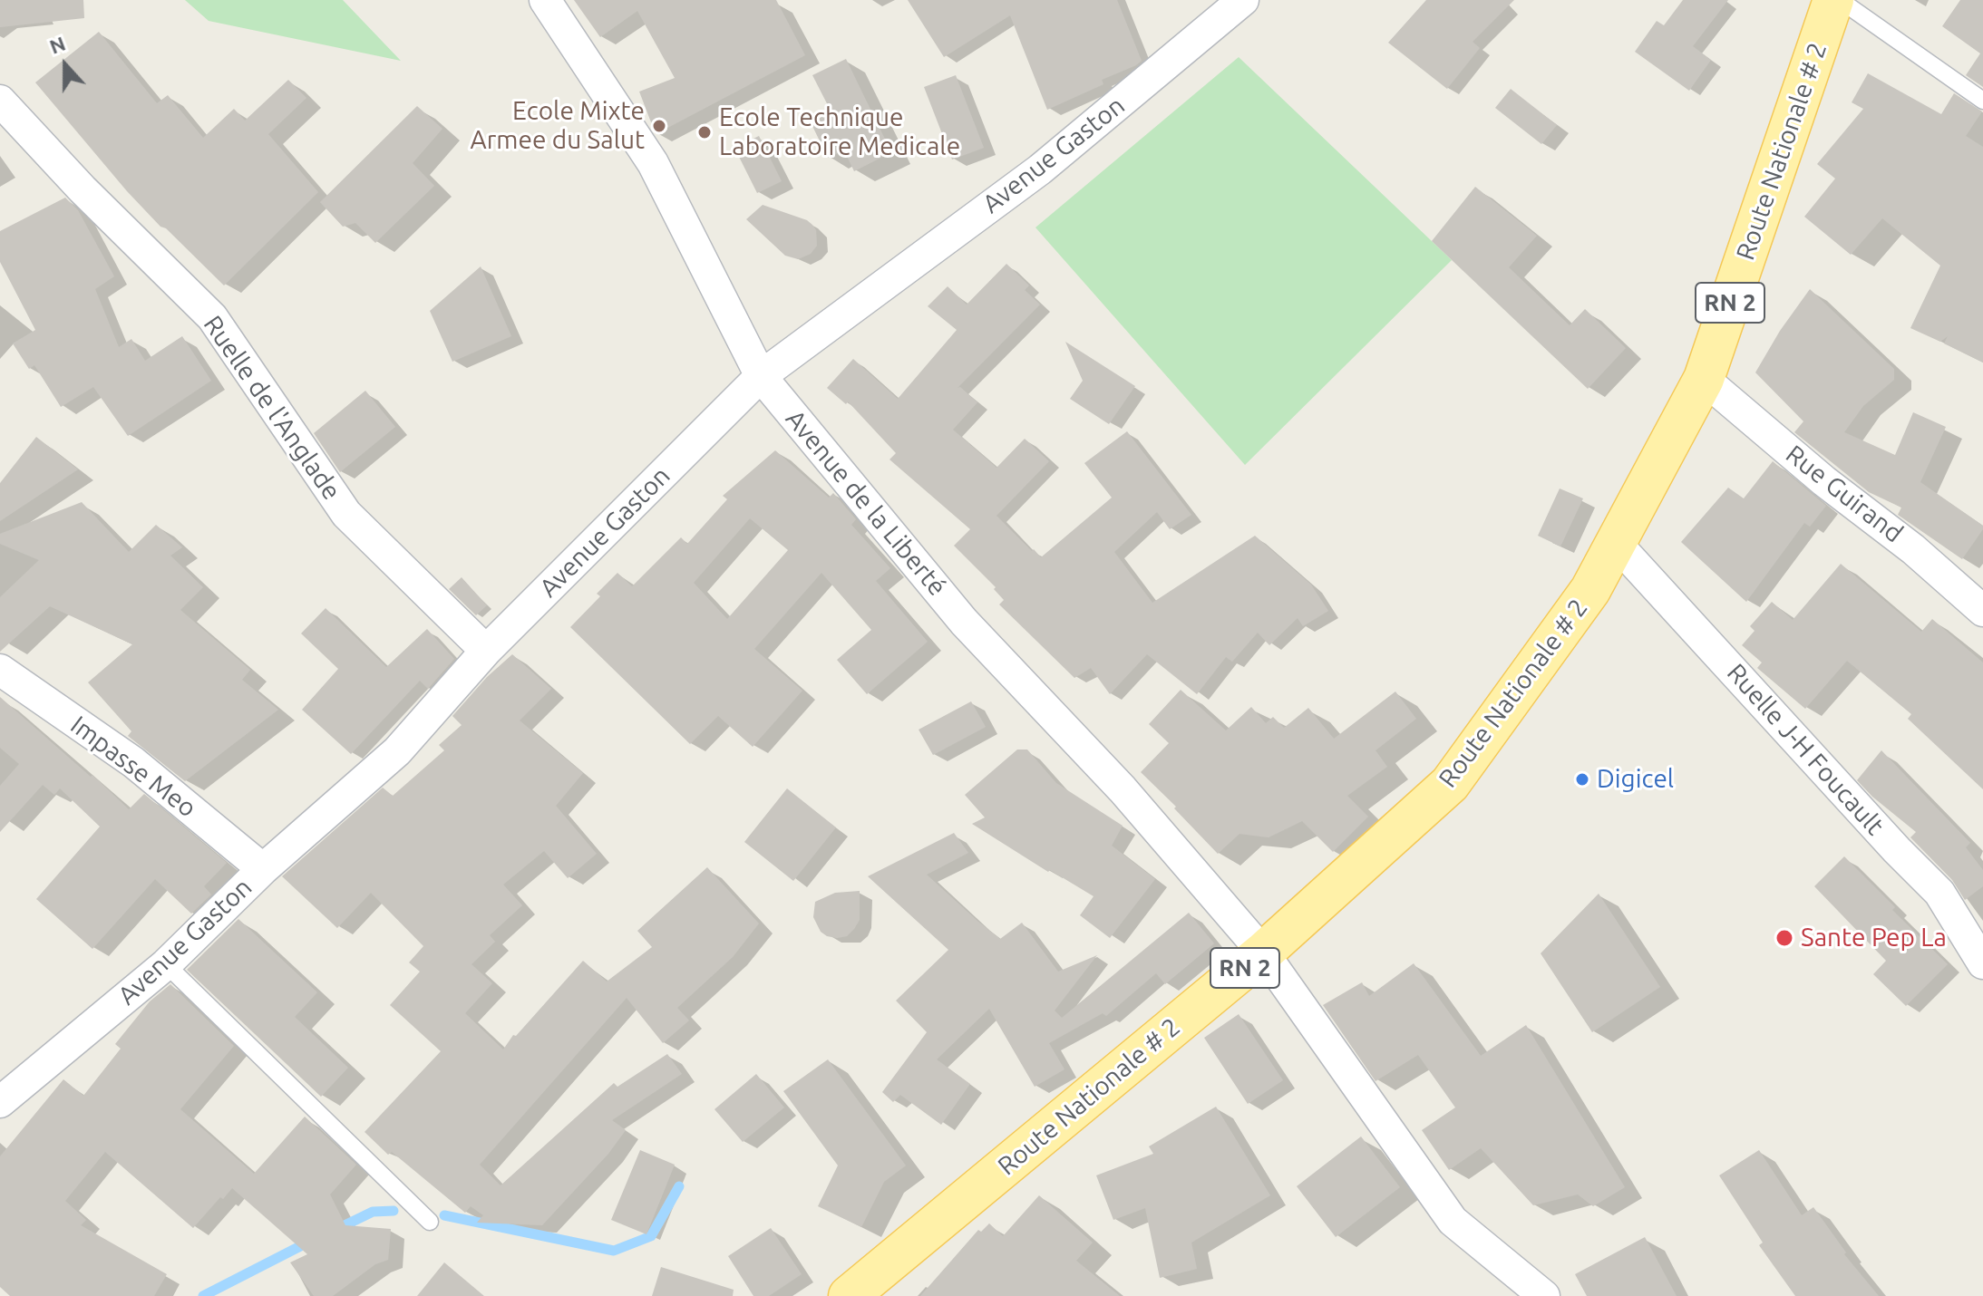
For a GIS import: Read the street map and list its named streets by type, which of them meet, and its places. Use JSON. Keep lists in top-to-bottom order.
{
  "streets": {
    "main road": ["Route Nationale # 2", "RN 2"],
    "street": [
      "Avenue Gaston",
      "Ruelle de l'Anglade",
      "Rue Guirand",
      "Avenue de la Liberté",
      "Ruelle J-H Foucault",
      "Impasse Meo"
    ]
  },
  "crossings": [
    ["Route Nationale # 2", "Rue Guirand"],
    ["Route Nationale # 2", "Avenue de la Liberté"],
    ["Route Nationale # 2", "Ruelle J-H Foucault"],
    ["Avenue Gaston", "Ruelle de l'Anglade"],
    ["Avenue Gaston", "Avenue de la Liberté"],
    ["Avenue Gaston", "Impasse Meo"]
  ],
  "places": [
    "Ecole Mixte Armee du Salut",
    "Ecole Technique Laboratoire Medicale",
    "Digicel",
    "Sante Pep La"
  ],
  "north": "top"
}
